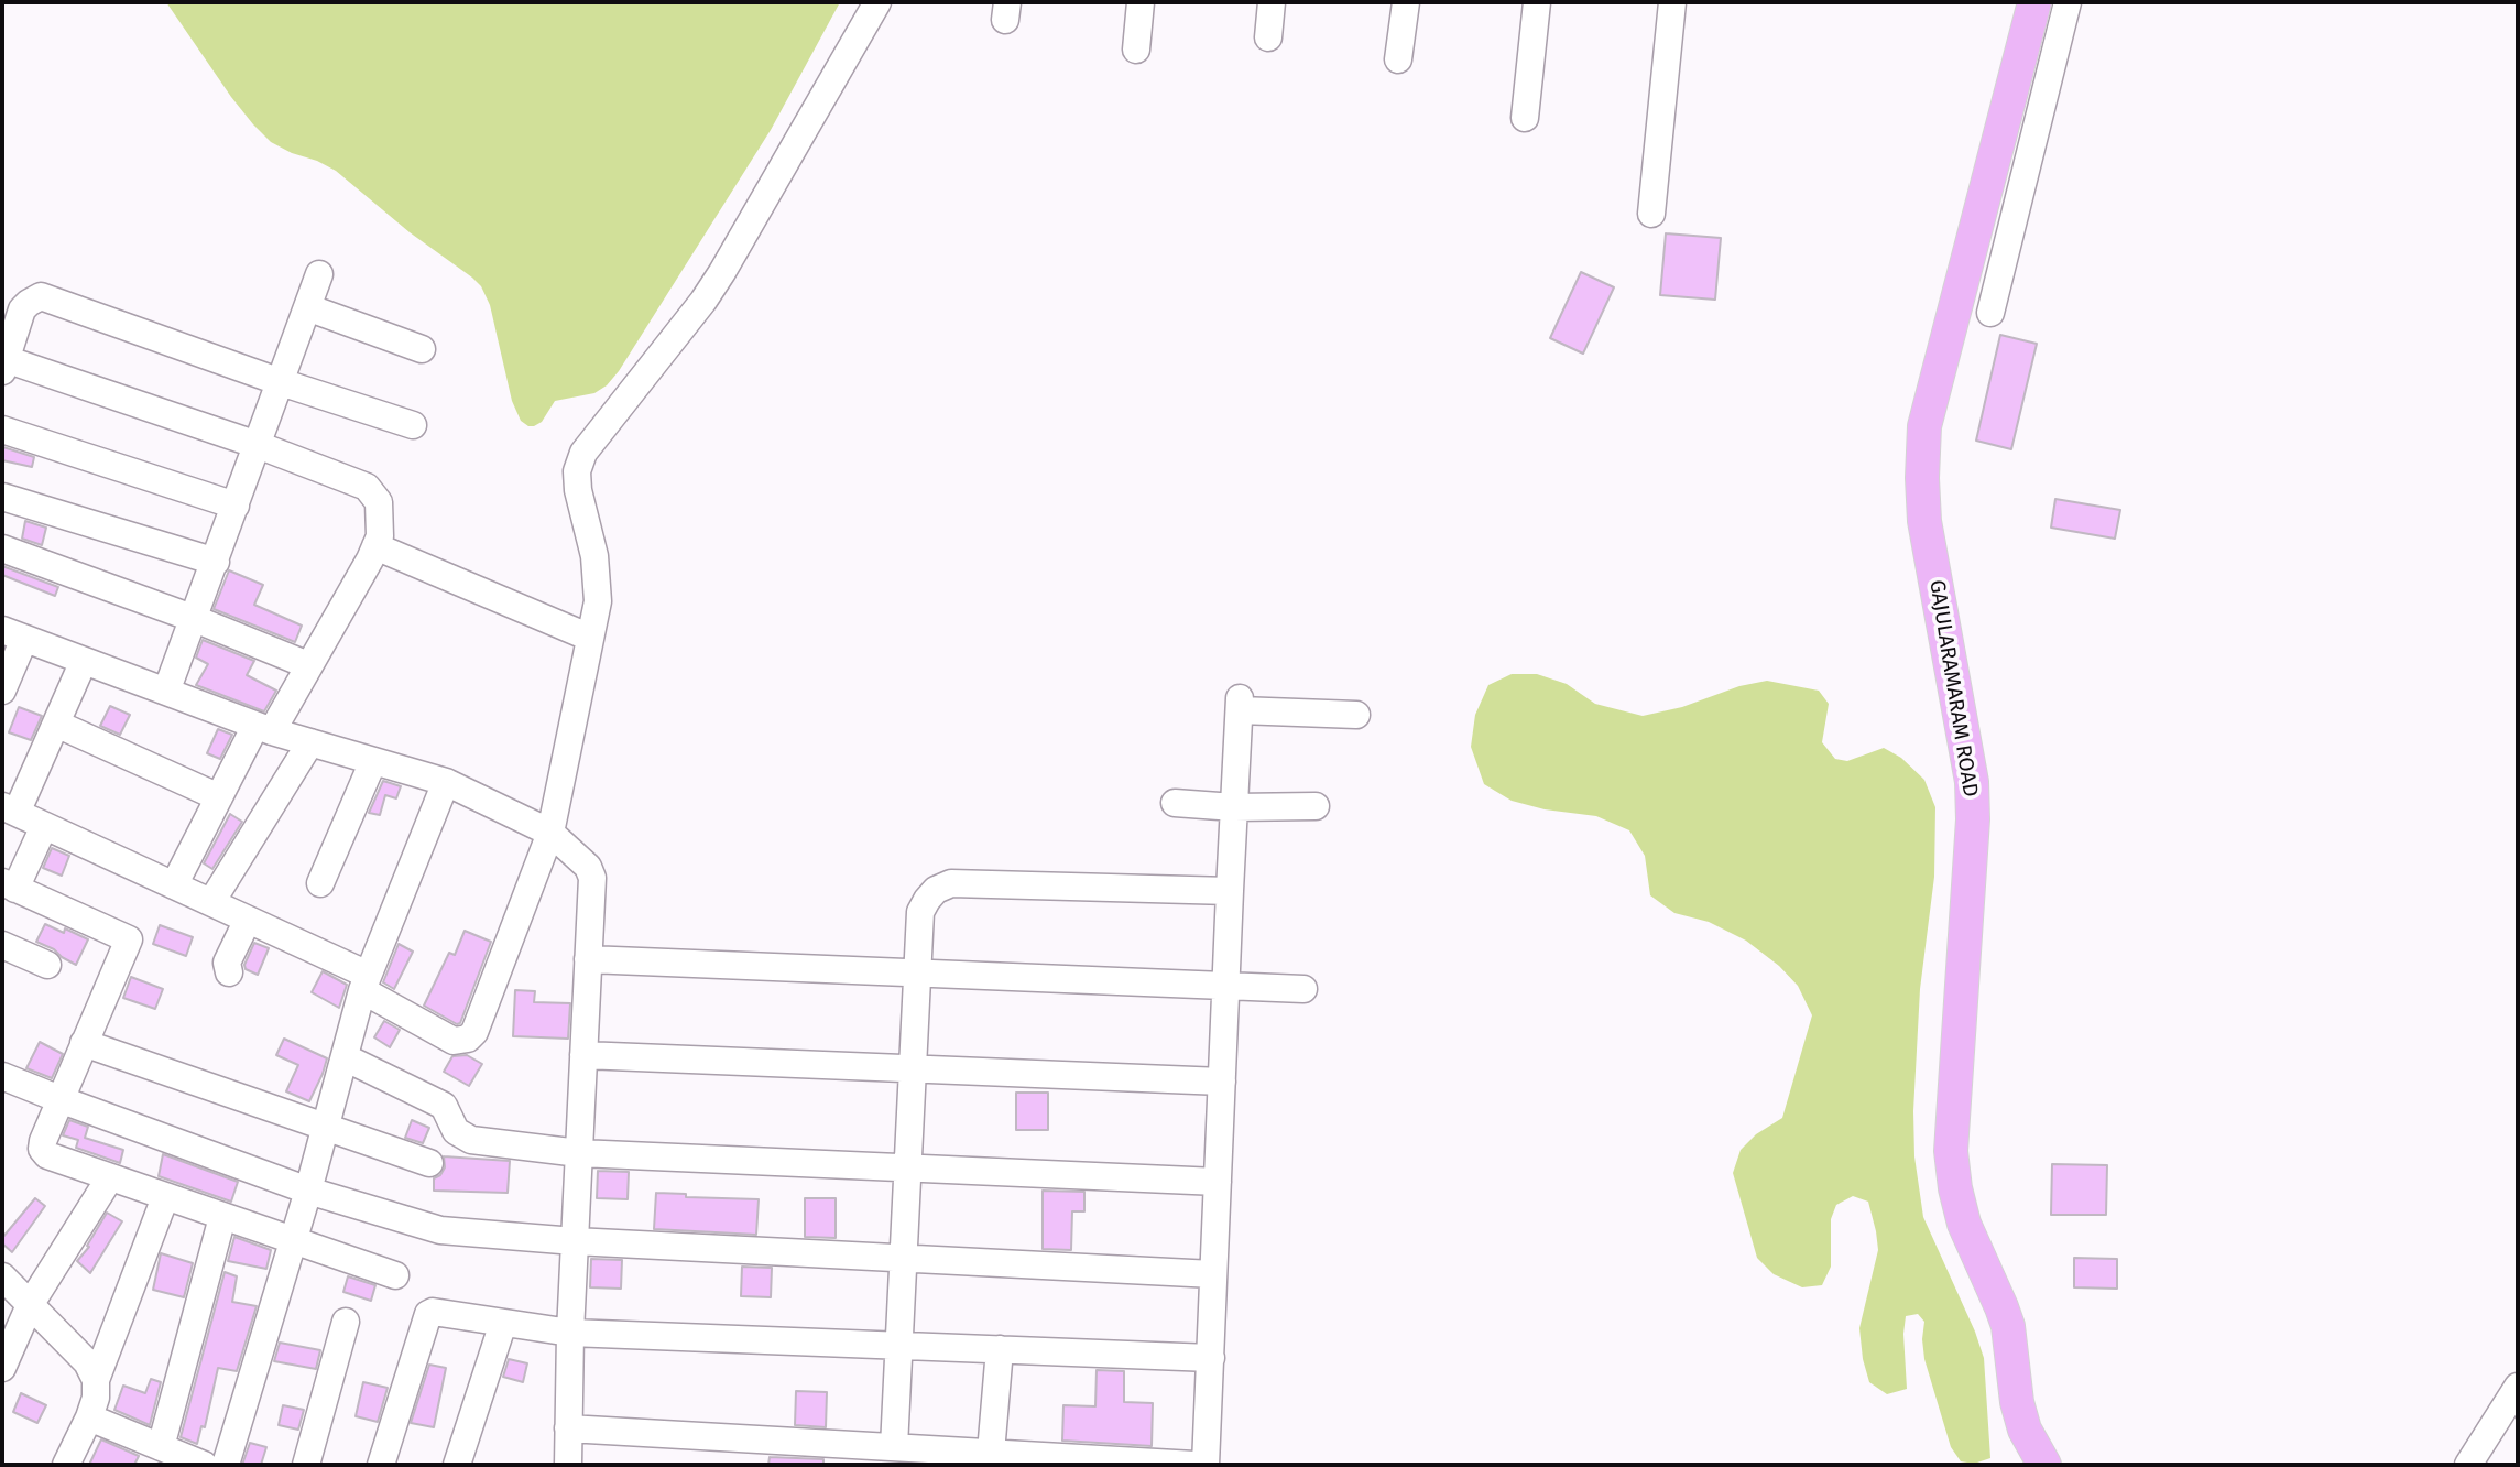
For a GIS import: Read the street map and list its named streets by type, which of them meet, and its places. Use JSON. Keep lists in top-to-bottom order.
{
  "streets": {
    "main road": ["GAJULARAMARAM ROAD"]
  }
}
